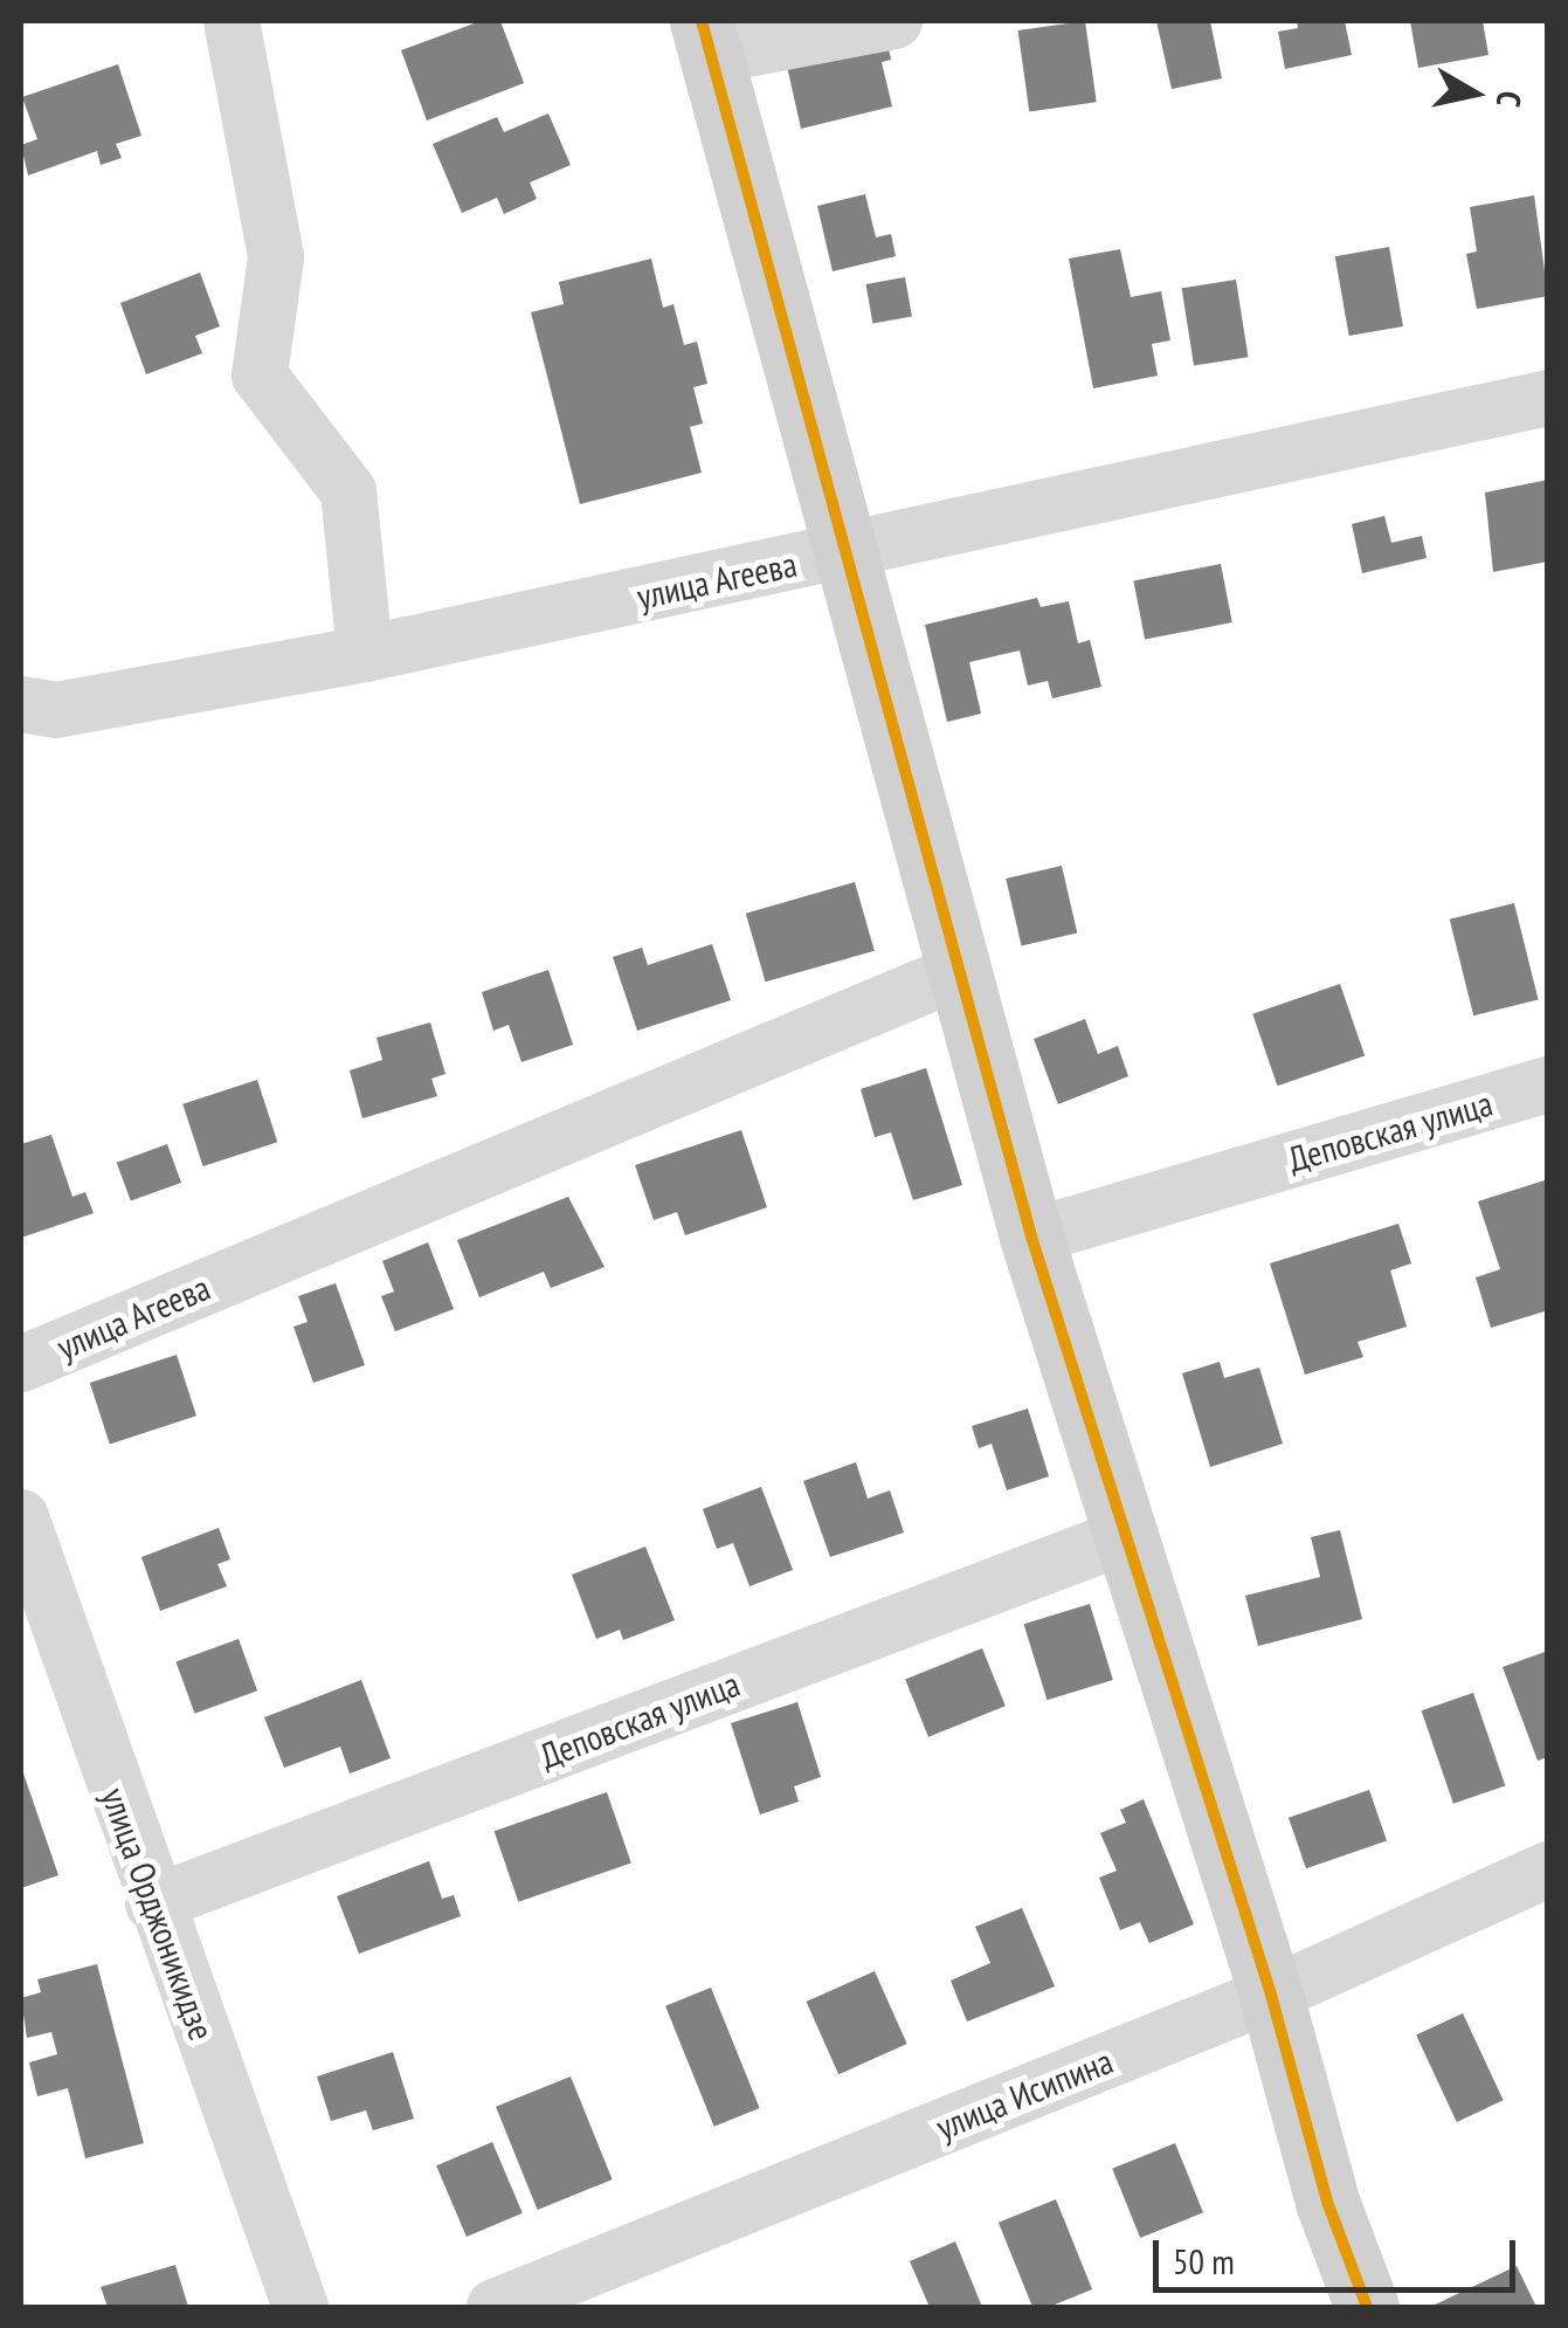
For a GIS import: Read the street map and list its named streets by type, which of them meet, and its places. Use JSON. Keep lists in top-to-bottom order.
{
  "streets": {
    "street": [
      "улица Агеева",
      "Деповская улица",
      "улица Орджоникидзе",
      "улица Исипина"
    ]
  },
  "crossings": [
    ["Деповская улица", "улица Орджоникидзе"]
  ],
  "scale_bar": "50 m",
  "north": "right"
}
